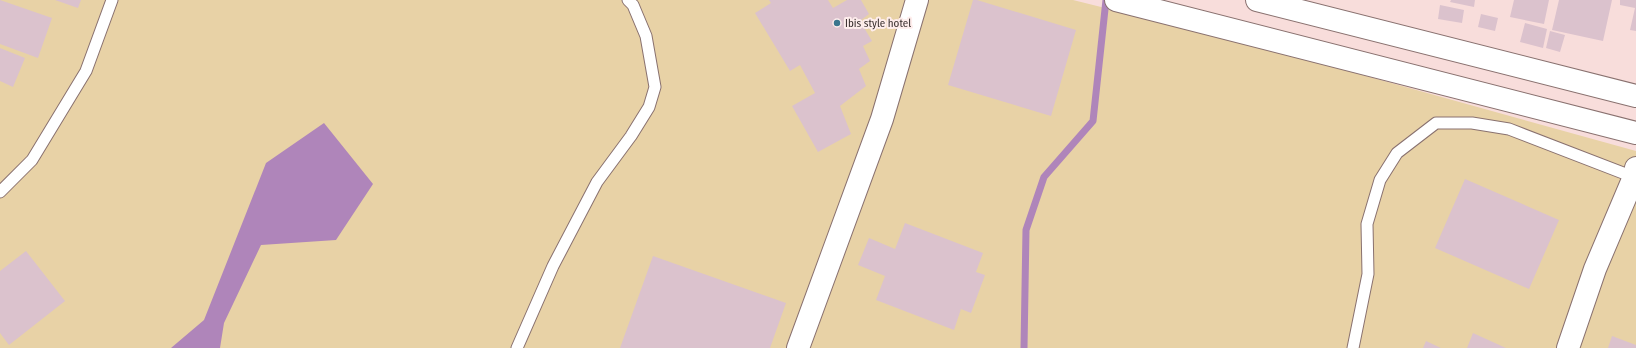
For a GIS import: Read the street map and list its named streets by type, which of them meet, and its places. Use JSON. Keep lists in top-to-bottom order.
{
  "places": ["Ibis style hotel"]
}
